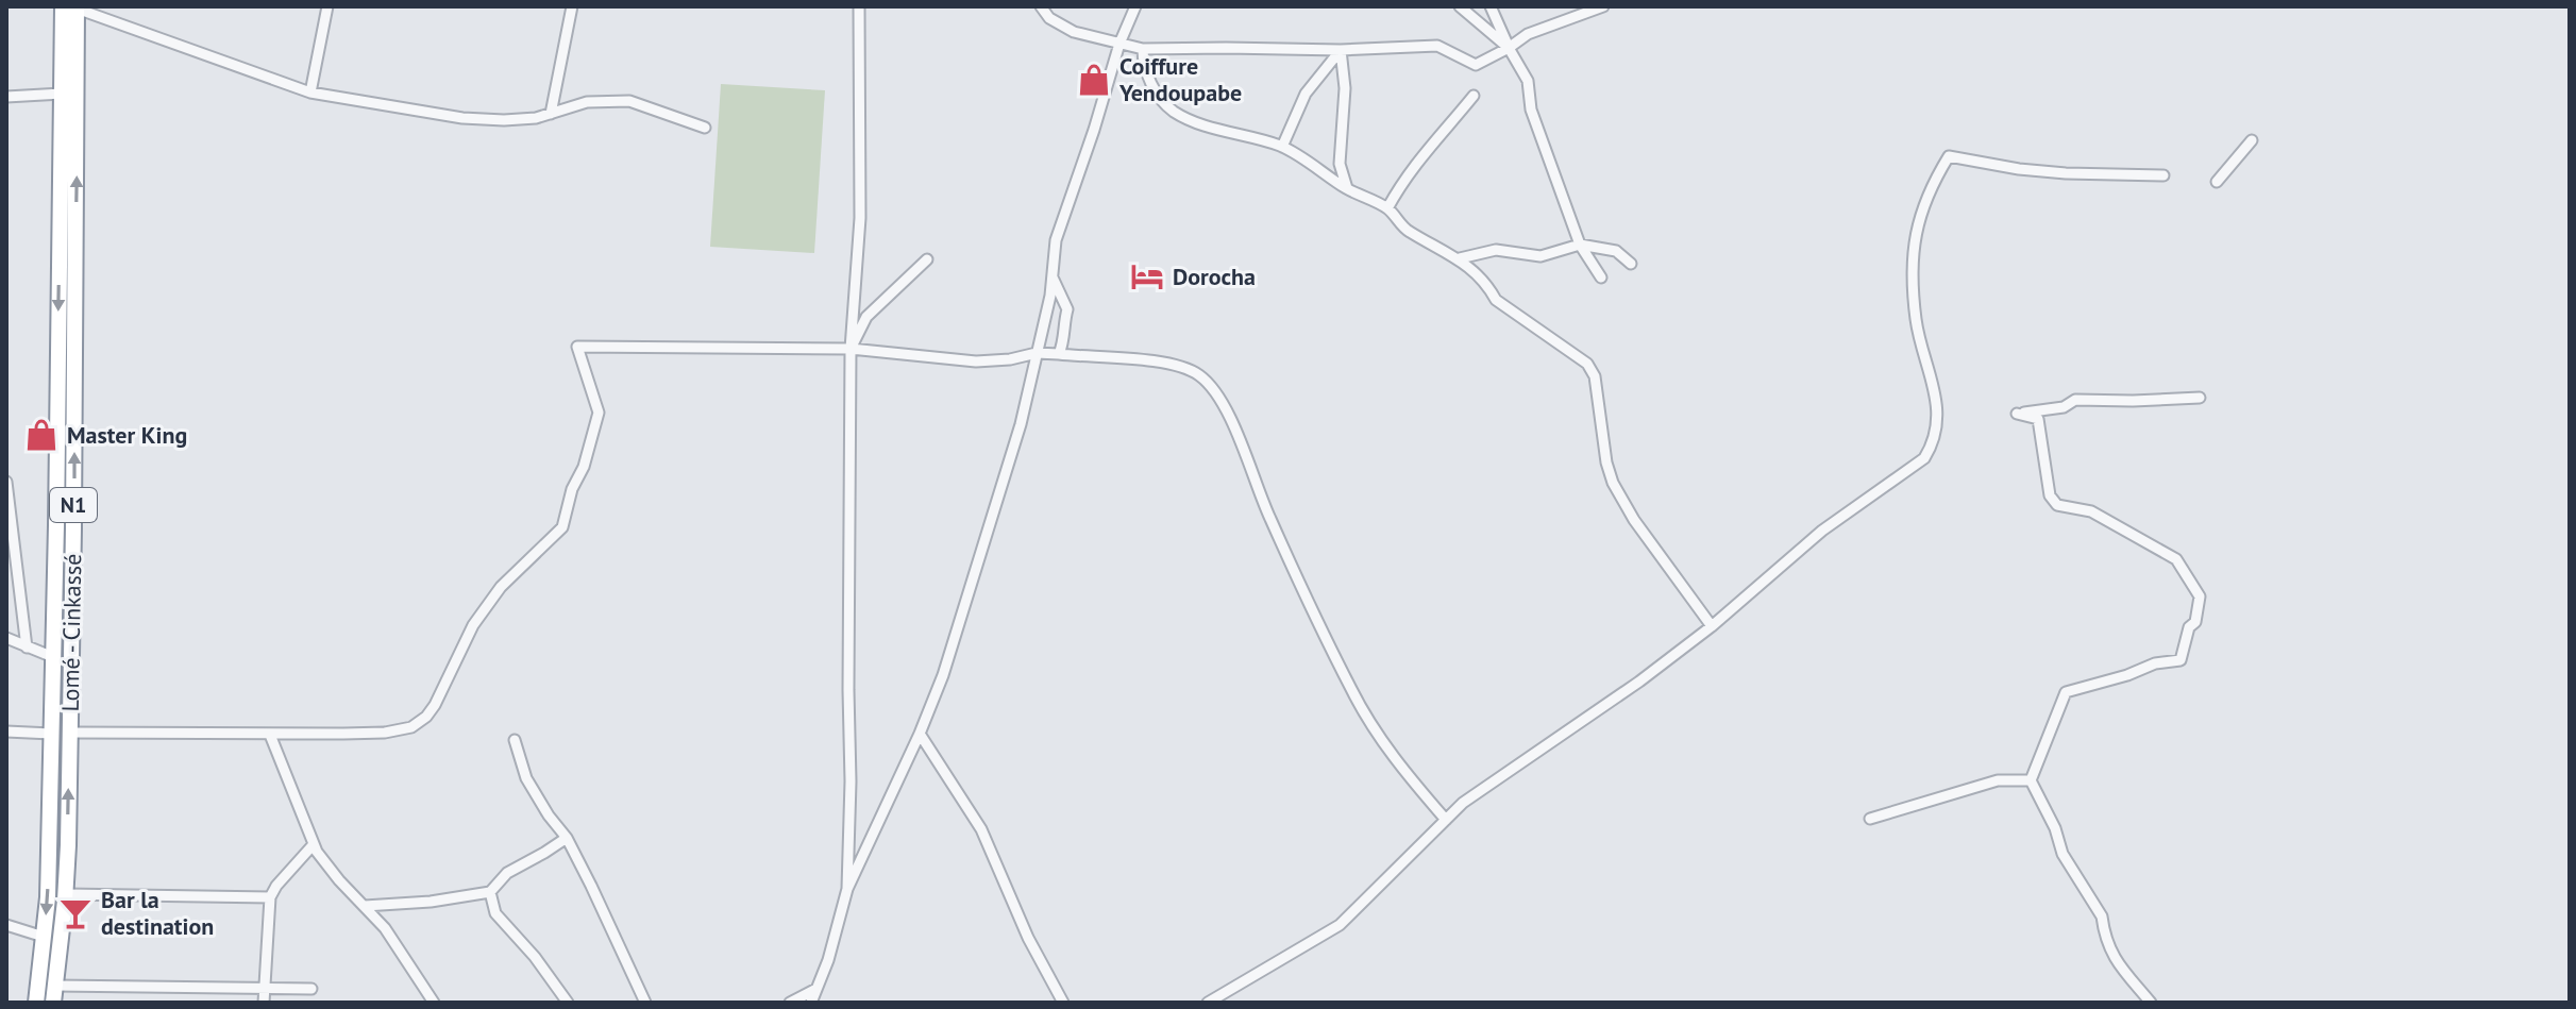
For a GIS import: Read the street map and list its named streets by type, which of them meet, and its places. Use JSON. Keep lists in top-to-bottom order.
{
  "streets": {
    "highway": ["N1", "Lomé - Cinkassé"]
  },
  "places": {
    "shop": ["Coiffure Yendoupabe", "Master King"],
    "hotel": ["Dorocha"],
    "bar": ["Bar la destination"]
  }
}
